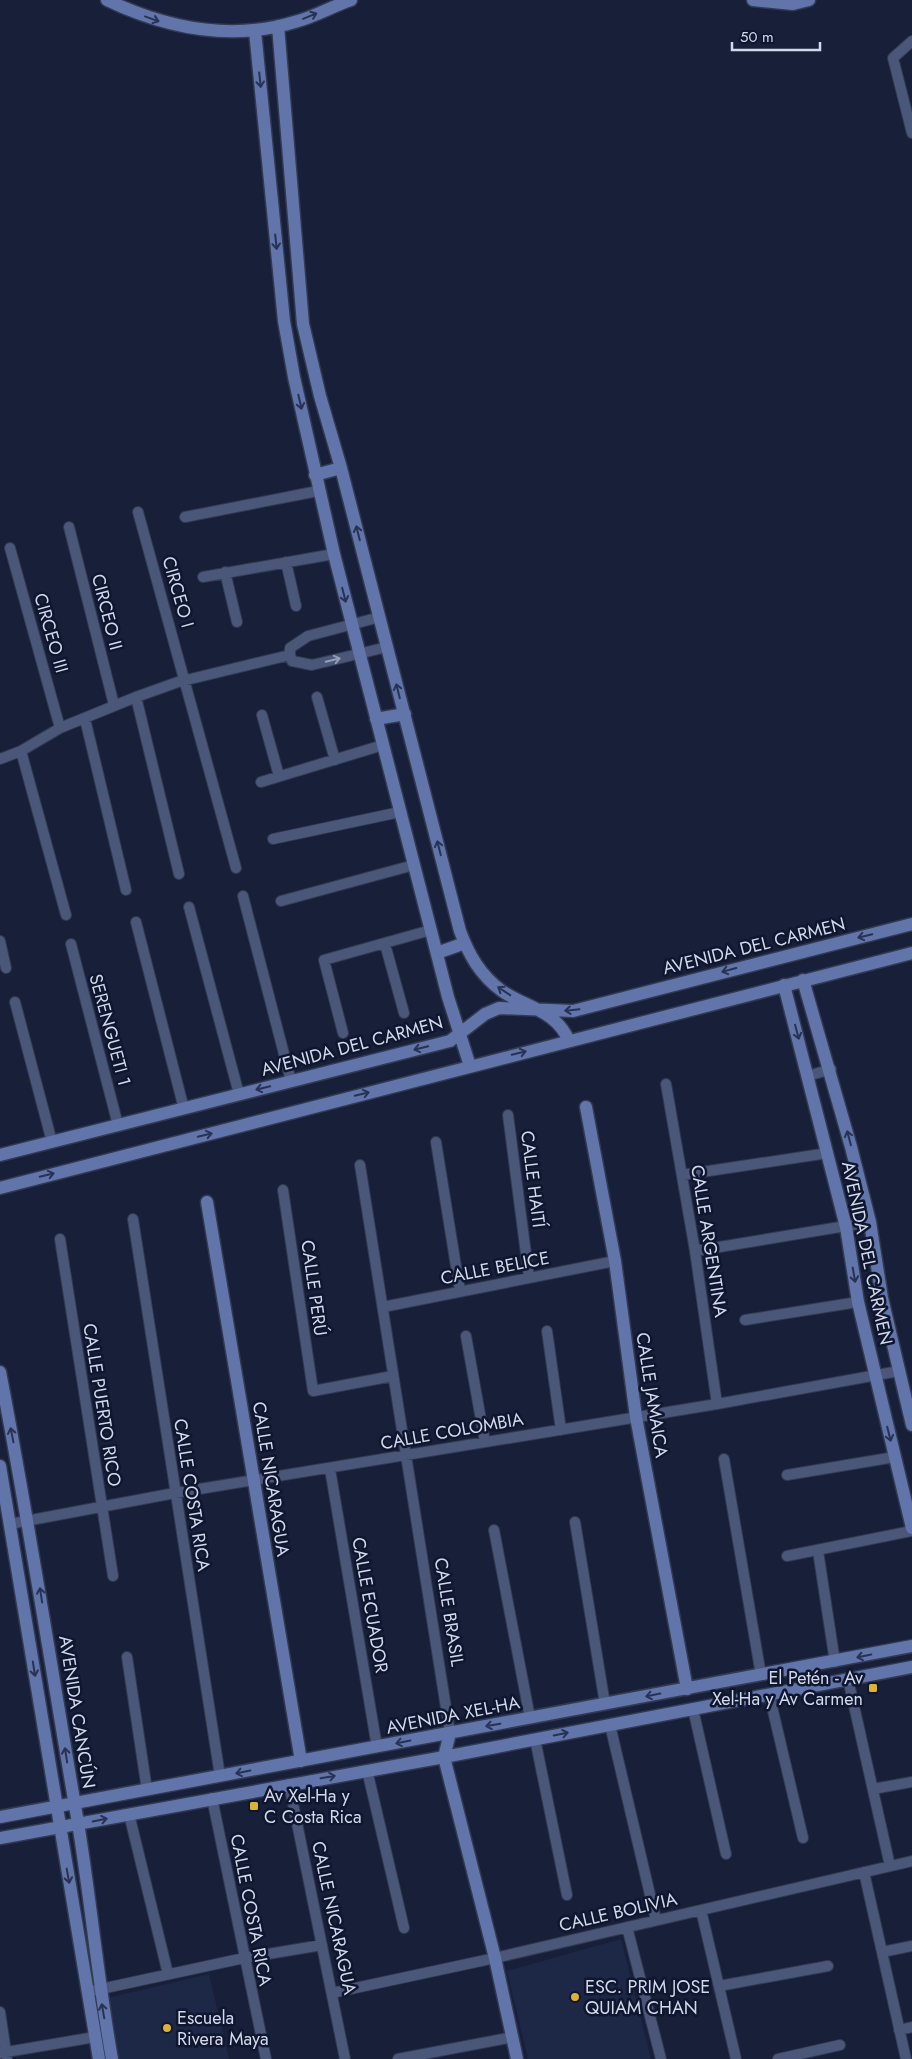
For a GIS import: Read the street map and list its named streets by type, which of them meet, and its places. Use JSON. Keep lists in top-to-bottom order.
{
  "streets": {
    "street": [
      "CIRCEO I",
      "CIRCEO II",
      "CIRCEO III",
      "AVENIDA DEL CARMEN",
      "SERENGUETI 1",
      "CALLE HAITÍ",
      "CALLE ARGENTINA",
      "CALLE BELICE",
      "CALLE PERÚ",
      "CALLE JAMAICA",
      "CALLE PUERTO RICO",
      "CALLE COLOMBIA",
      "CALLE NICARAGUA",
      "CALLE COSTA RICA",
      "CALLE ECUADOR",
      "CALLE BRASIL",
      "AVENIDA CANCÚN",
      "AVENIDA XEL-HA",
      "CALLE BOLIVIA"
    ]
  },
  "crossings": [
    ["AVENIDA DEL CARMEN", "SERENGUETI 1"],
    ["AVENIDA DEL CARMEN", "CALLE COLOMBIA"],
    ["CALLE HAITÍ", "CALLE BELICE"],
    ["CALLE ARGENTINA", "CALLE COLOMBIA"],
    ["CALLE BELICE", "CALLE JAMAICA"],
    ["CALLE BELICE", "CALLE BRASIL"],
    ["CALLE PERÚ", "CALLE BRASIL"],
    ["CALLE JAMAICA", "CALLE COLOMBIA"],
    ["CALLE JAMAICA", "AVENIDA XEL-HA"],
    ["CALLE PUERTO RICO", "CALLE COLOMBIA"],
    ["CALLE COLOMBIA", "CALLE NICARAGUA"],
    ["CALLE COLOMBIA", "CALLE COSTA RICA"],
    ["CALLE COLOMBIA", "CALLE ECUADOR"],
    ["CALLE COLOMBIA", "CALLE BRASIL"],
    ["CALLE COLOMBIA", "AVENIDA CANCÚN"],
    ["CALLE NICARAGUA", "AVENIDA XEL-HA"],
    ["CALLE NICARAGUA", "CALLE BOLIVIA"],
    ["CALLE COSTA RICA", "AVENIDA XEL-HA"],
    ["CALLE ECUADOR", "AVENIDA XEL-HA"],
    ["CALLE BRASIL", "AVENIDA XEL-HA"],
    ["CALLE BRASIL", "CALLE BOLIVIA"],
    ["AVENIDA CANCÚN", "AVENIDA XEL-HA"]
  ],
  "places": {
    "transit": ["El Petén - Av Xel-Ha y Av Carmen", "Av Xel-Ha y C Costa Rica"],
    "other": ["ESC. PRIM JOSE QUIAM CHAN", "Escuela Rivera Maya"]
  },
  "scale_bar": "50 m"
}
